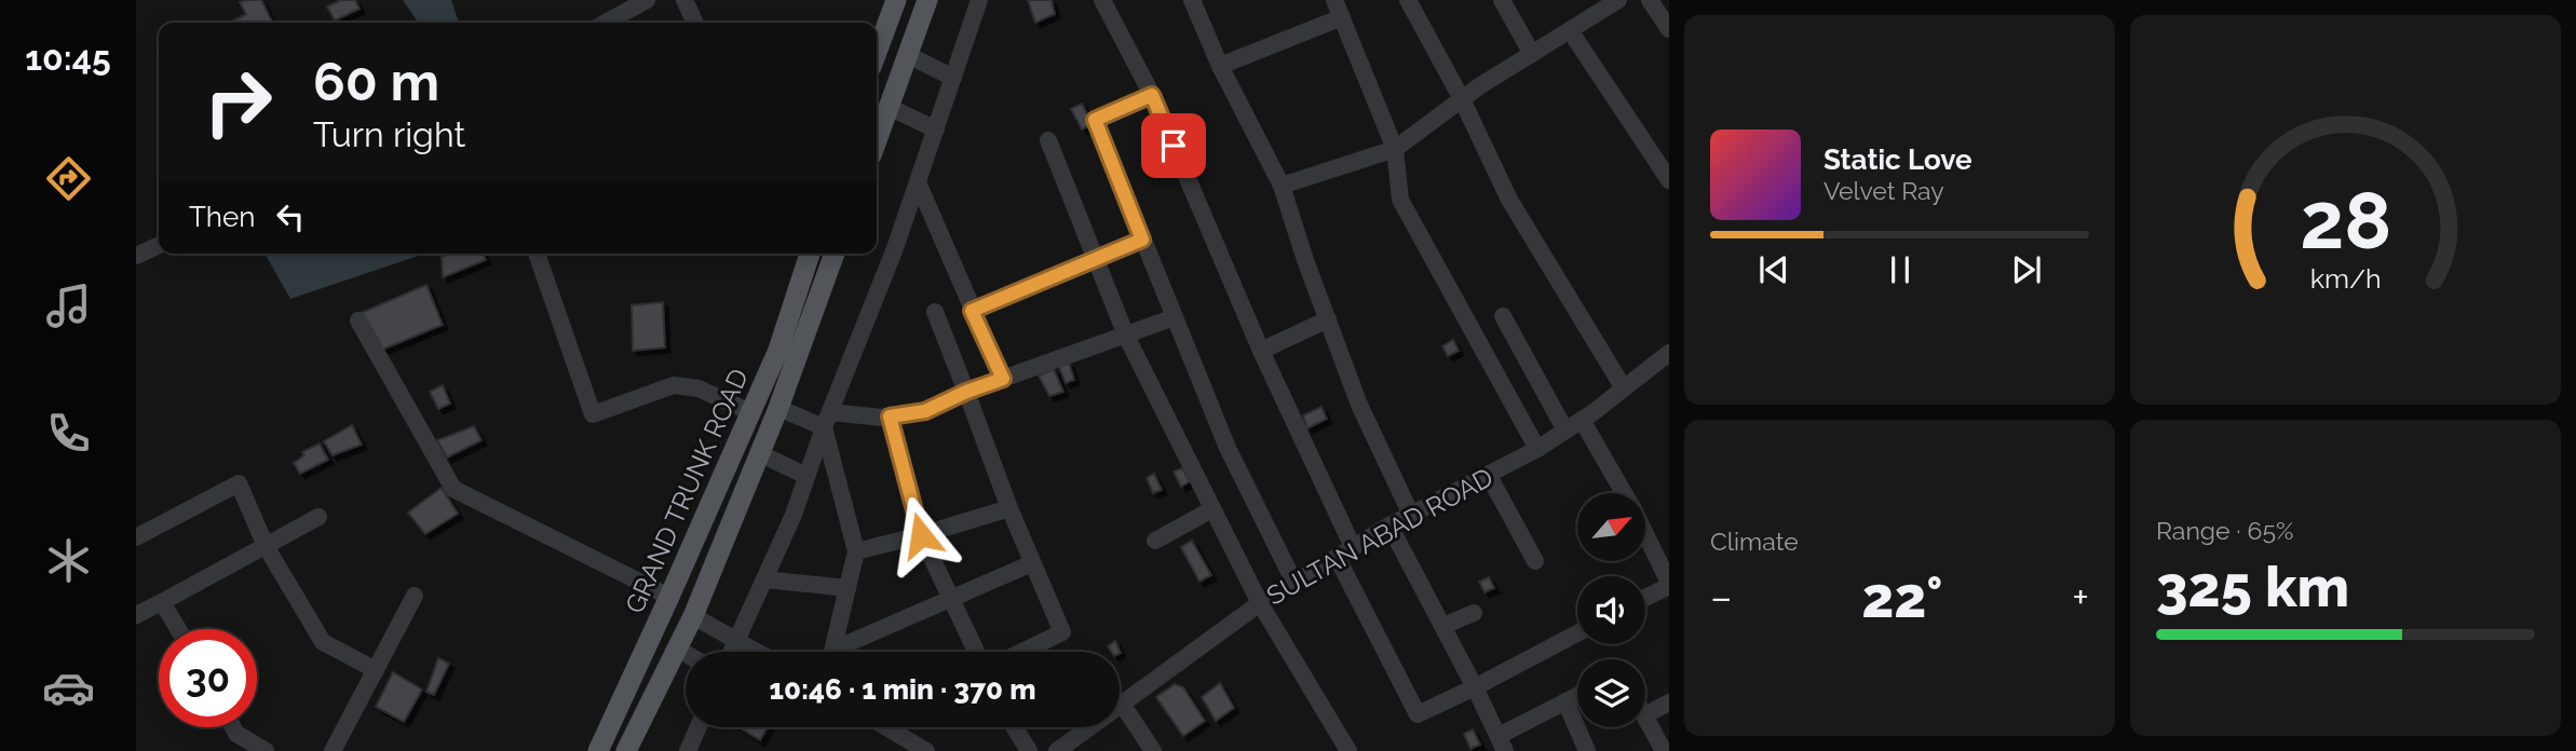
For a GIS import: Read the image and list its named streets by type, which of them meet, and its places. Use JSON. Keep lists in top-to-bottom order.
{
  "streets": {
    "main road": ["GRAND TRUNK ROAD"],
    "street": ["SULTAN ABAD ROAD"]
  },
  "north": "top right",
  "page": {
    "tabs": "10:45",
    "turn": ["60 m", "Turn right"],
    "song": ["Static Love", "Velvet Ray"],
    "then": "Then",
    "tile": [
      "Climate",
      ["Range · 65%", "325 km"]
    ],
    "heat": ["−", "22°", "+"],
    "limit": "30",
    "trip": "10:46 · 1 min · 370 m",
    "gauge": ["28", "km/h"]
  }
}
